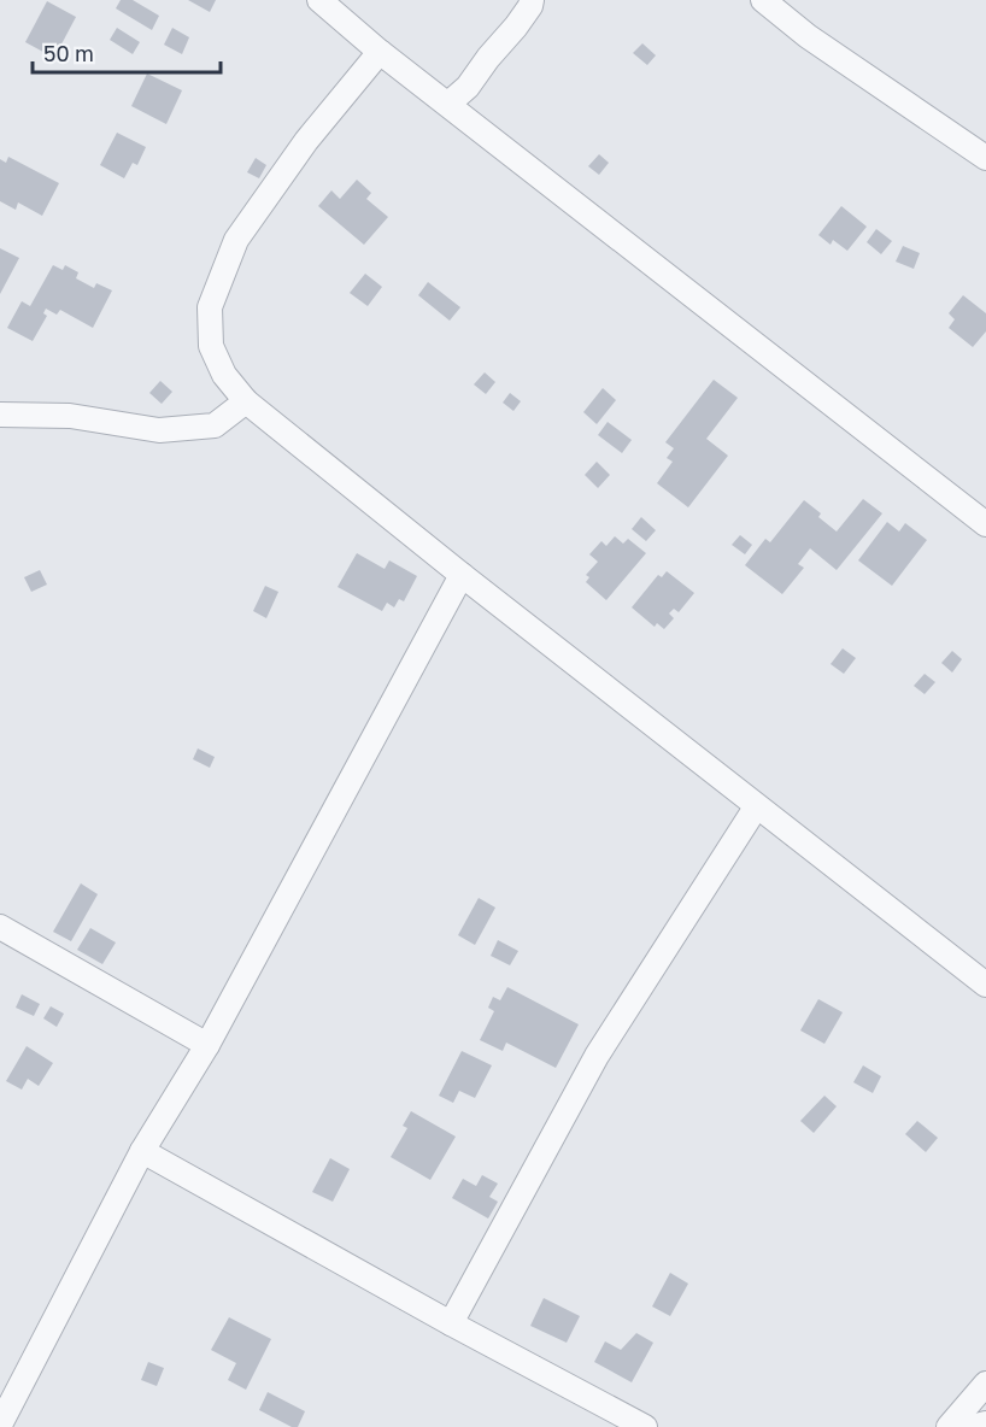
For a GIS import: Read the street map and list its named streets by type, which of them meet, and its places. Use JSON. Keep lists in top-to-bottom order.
{
  "scale_bar": "50 m"
}
